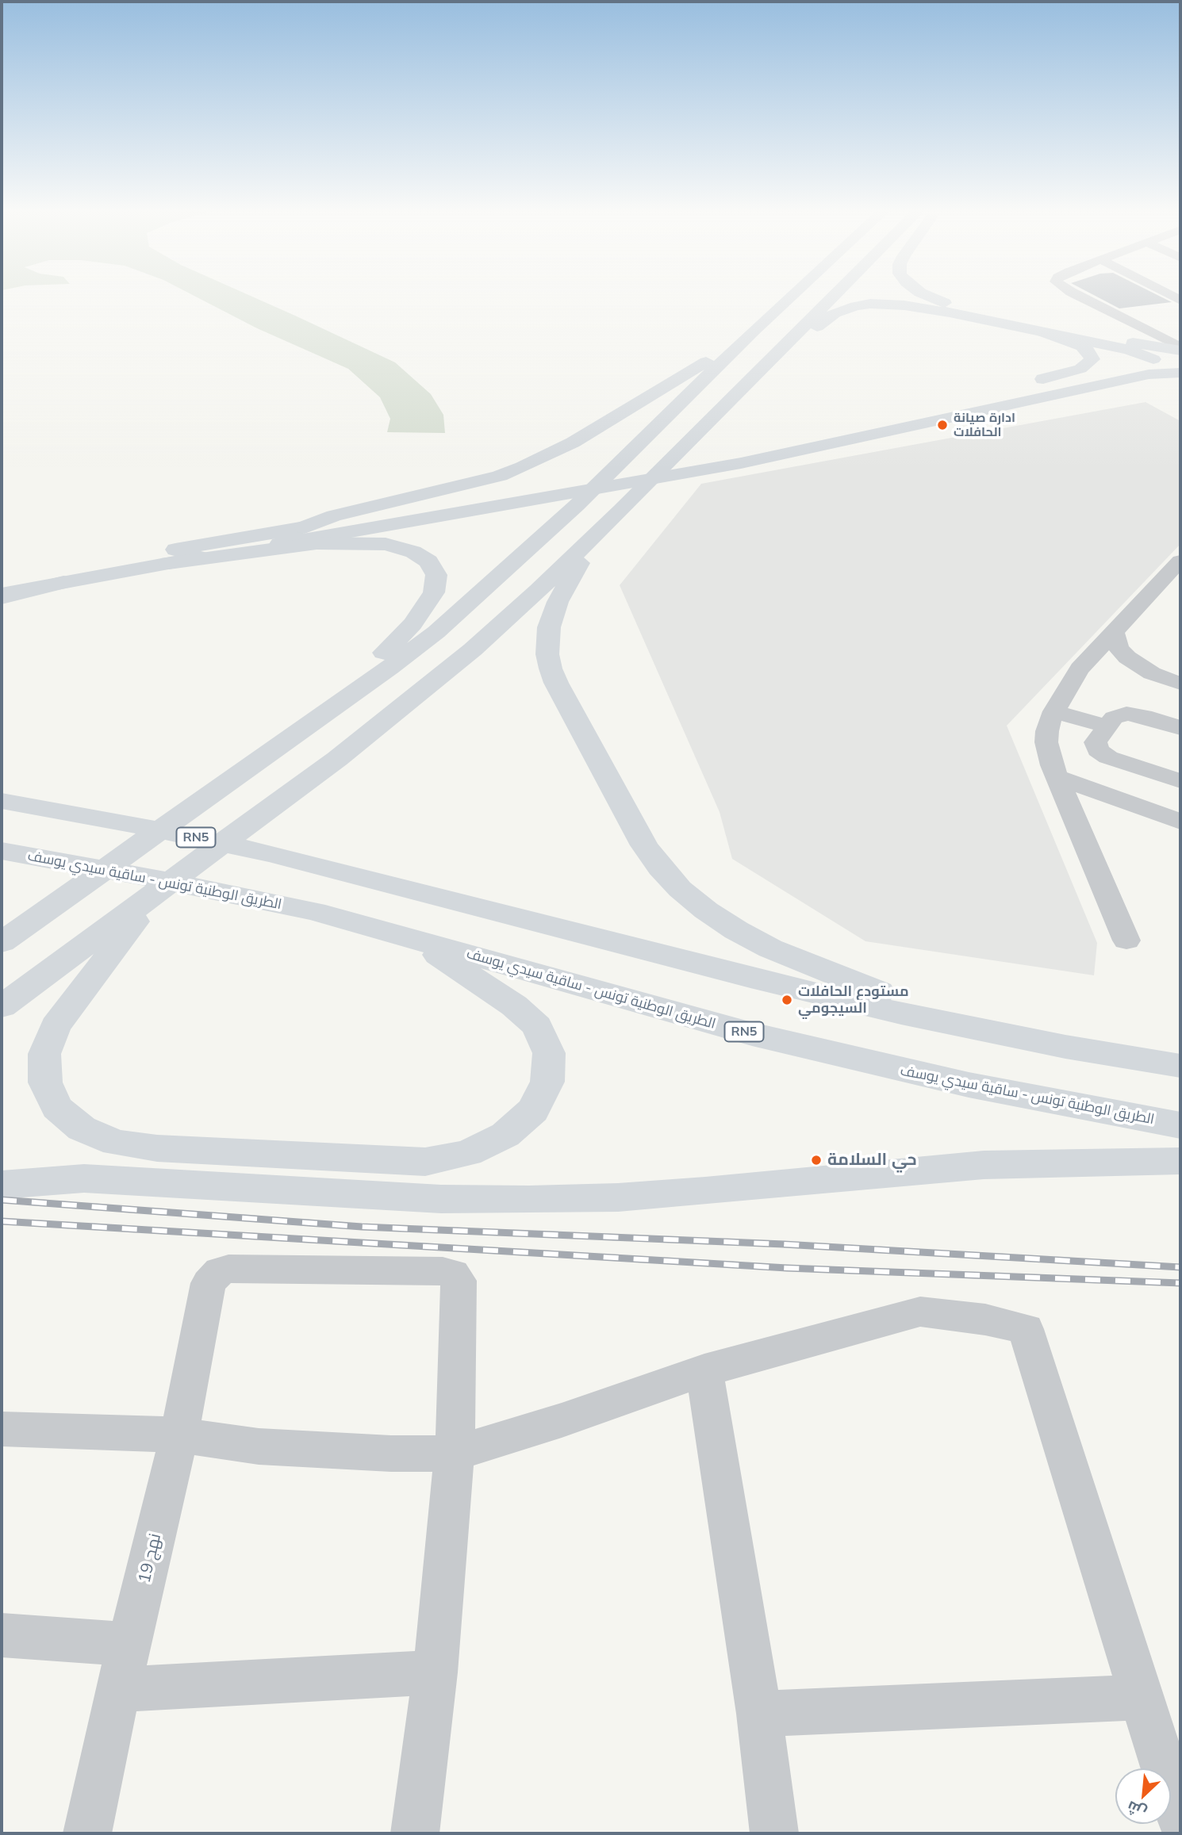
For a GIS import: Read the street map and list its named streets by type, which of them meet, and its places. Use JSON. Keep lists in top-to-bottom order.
{
  "streets": {
    "main road": ["RN5", "الطريق الوطنية تونس - ساقية سيدي يوسف"],
    "street": ["نهج 19"]
  },
  "places": ["ادارة صيانة الحافلات", "مستودع الحافلات السيجومي", "حي السلامة"],
  "north": "bottom left"
}
